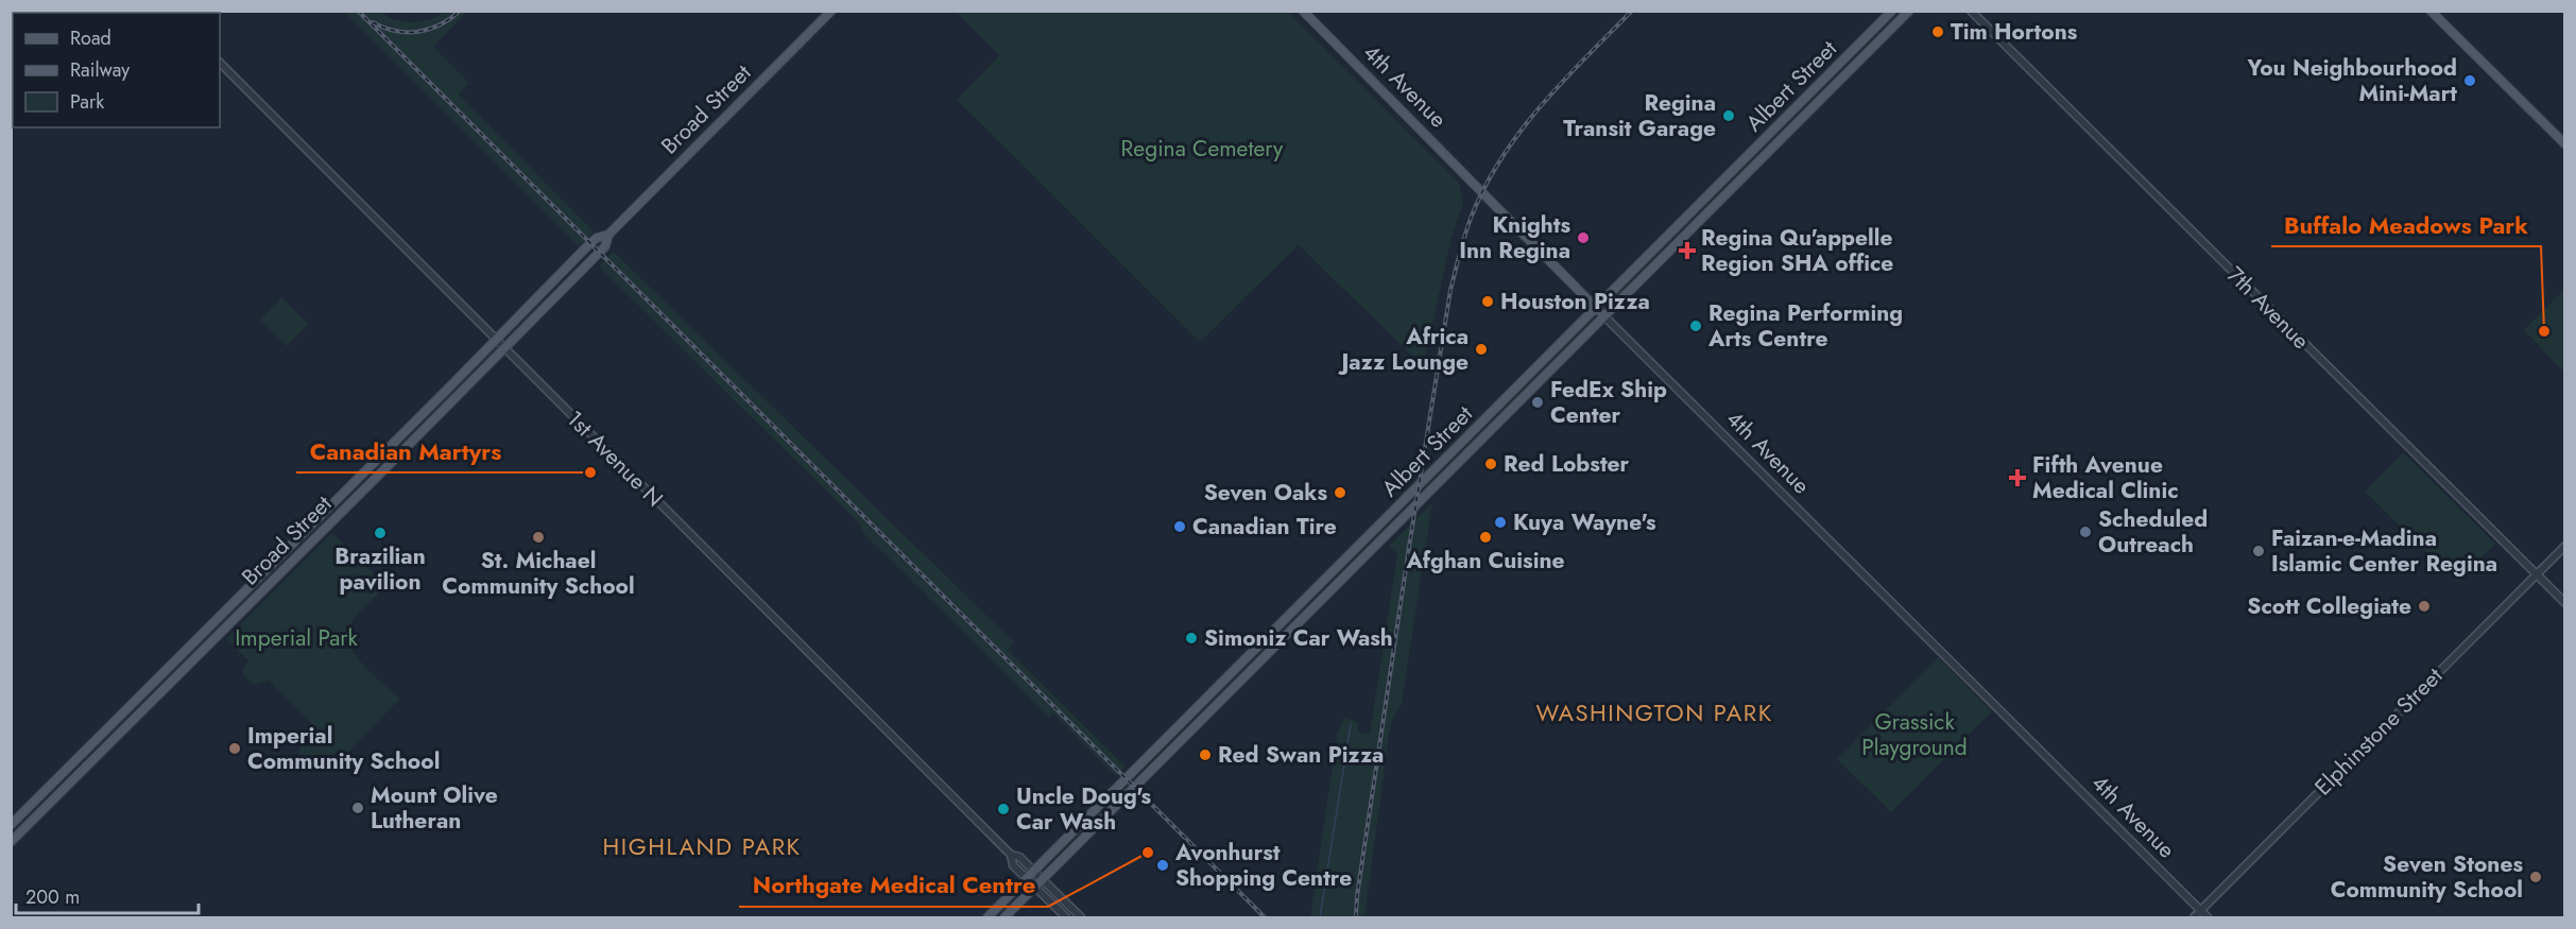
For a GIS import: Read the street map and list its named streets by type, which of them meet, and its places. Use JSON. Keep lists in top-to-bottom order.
{
  "streets": {
    "main road": ["4th Avenue", "Albert Street", "Broad Street"],
    "street": ["7th Avenue", "1st Avenue N", "Elphinstone Street"]
  },
  "crossings": [
    ["4th Avenue", "Albert Street"],
    ["4th Avenue", "Elphinstone Street"],
    ["Albert Street", "1st Avenue N"],
    ["Broad Street", "1st Avenue N"],
    ["7th Avenue", "Elphinstone Street"]
  ],
  "districts": ["WASHINGTON PARK", "HIGHLAND PARK"],
  "parks": ["Regina Cemetery", "Imperial Park", "Grassick Playground"],
  "places": {
    "other": [
      "Tim Hortons",
      "You Neighbourhood Mini-Mart",
      "Regina Transit Garage",
      "Knights Inn Regina",
      "Houston Pizza",
      "Regina Performing Arts Centre",
      "Buffalo Meadows Park",
      "Africa Jazz Lounge",
      "FedEx Ship Center",
      "Red Lobster",
      "Canadian Martyrs",
      "Seven Oaks",
      "Kuya Wayne's",
      "Canadian Tire",
      "Scheduled Outreach",
      "Brazilian pavilion",
      "St. Michael Community School",
      "Afghan Cuisine",
      "Faizan-e-Madina Islamic Center Regina",
      "Scott Collegiate",
      "Simoniz Car Wash",
      "Imperial Community School",
      "Red Swan Pizza",
      "Mount Olive Lutheran",
      "Uncle Doug's Car Wash",
      "Northgate Medical Centre",
      "Avonhurst Shopping Centre",
      "Seven Stones Community School"
    ],
    "health": ["Regina Qu'appelle Region SHA office", "Fifth Avenue Medical Clinic"]
  },
  "legend": ["Road", "Railway", "Park"],
  "scale_bar": "200 m"
}
